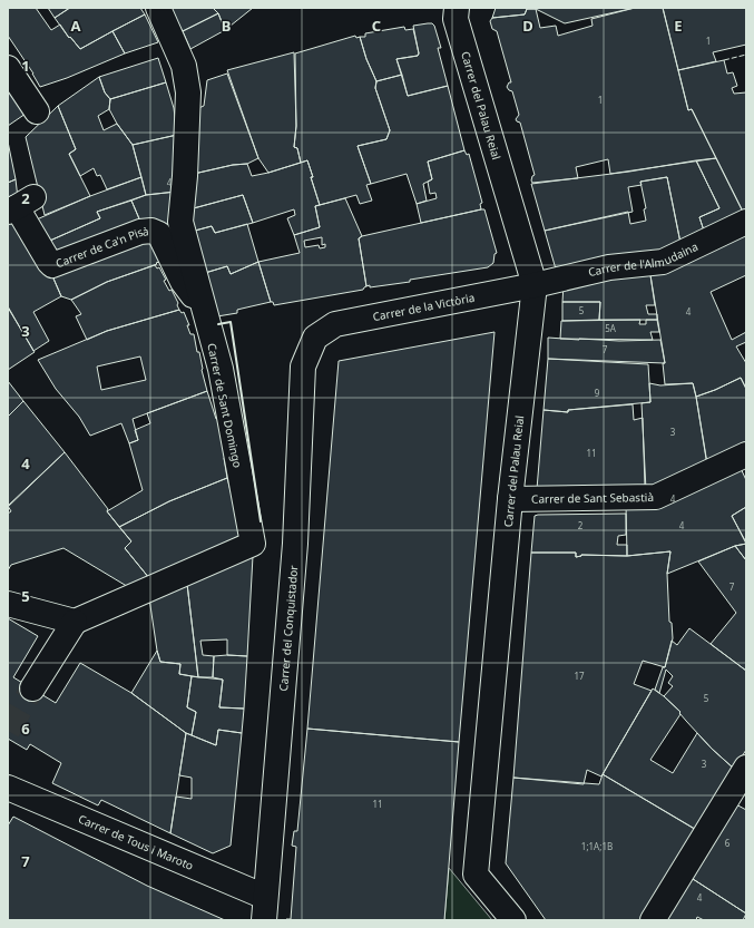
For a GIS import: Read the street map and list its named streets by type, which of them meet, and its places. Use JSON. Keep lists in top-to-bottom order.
{
  "streets": {
    "street": [
      "Carrer del Palau Reial",
      "Carrer de Ca'n Pisà",
      "Carrer de l'Almudaina",
      "Carrer de la Victòria",
      "Carrer de Sant Domingo",
      "Carrer de Sant Sebastià",
      "Carrer del Conquistador",
      "Carrer de Tous i Maroto"
    ]
  },
  "crossings": [
    ["Carrer del Palau Reial", "Carrer de l'Almudaina"],
    ["Carrer del Palau Reial", "Carrer de la Victòria"],
    ["Carrer del Palau Reial", "Carrer de Sant Sebastià"],
    ["Carrer de Ca'n Pisà", "Carrer de Sant Domingo"],
    ["Carrer de l'Almudaina", "Carrer de la Victòria"],
    ["Carrer de la Victòria", "Carrer del Conquistador"],
    ["Carrer del Conquistador", "Carrer de Tous i Maroto"]
  ],
  "house_numbers": [
    "1",
    "1",
    "4",
    "5",
    "4",
    "5A",
    "7",
    "9",
    "3",
    "11",
    "4",
    "2",
    "4",
    "7",
    "17",
    "5",
    "3",
    "11",
    "6",
    "1;1A;1B",
    "4"
  ],
  "grid": {
    "columns": [
      "A",
      "B",
      "C",
      "D",
      "E"
    ],
    "rows": [
      "1",
      "2",
      "3",
      "4",
      "5",
      "6",
      "7"
    ]
  }
}
